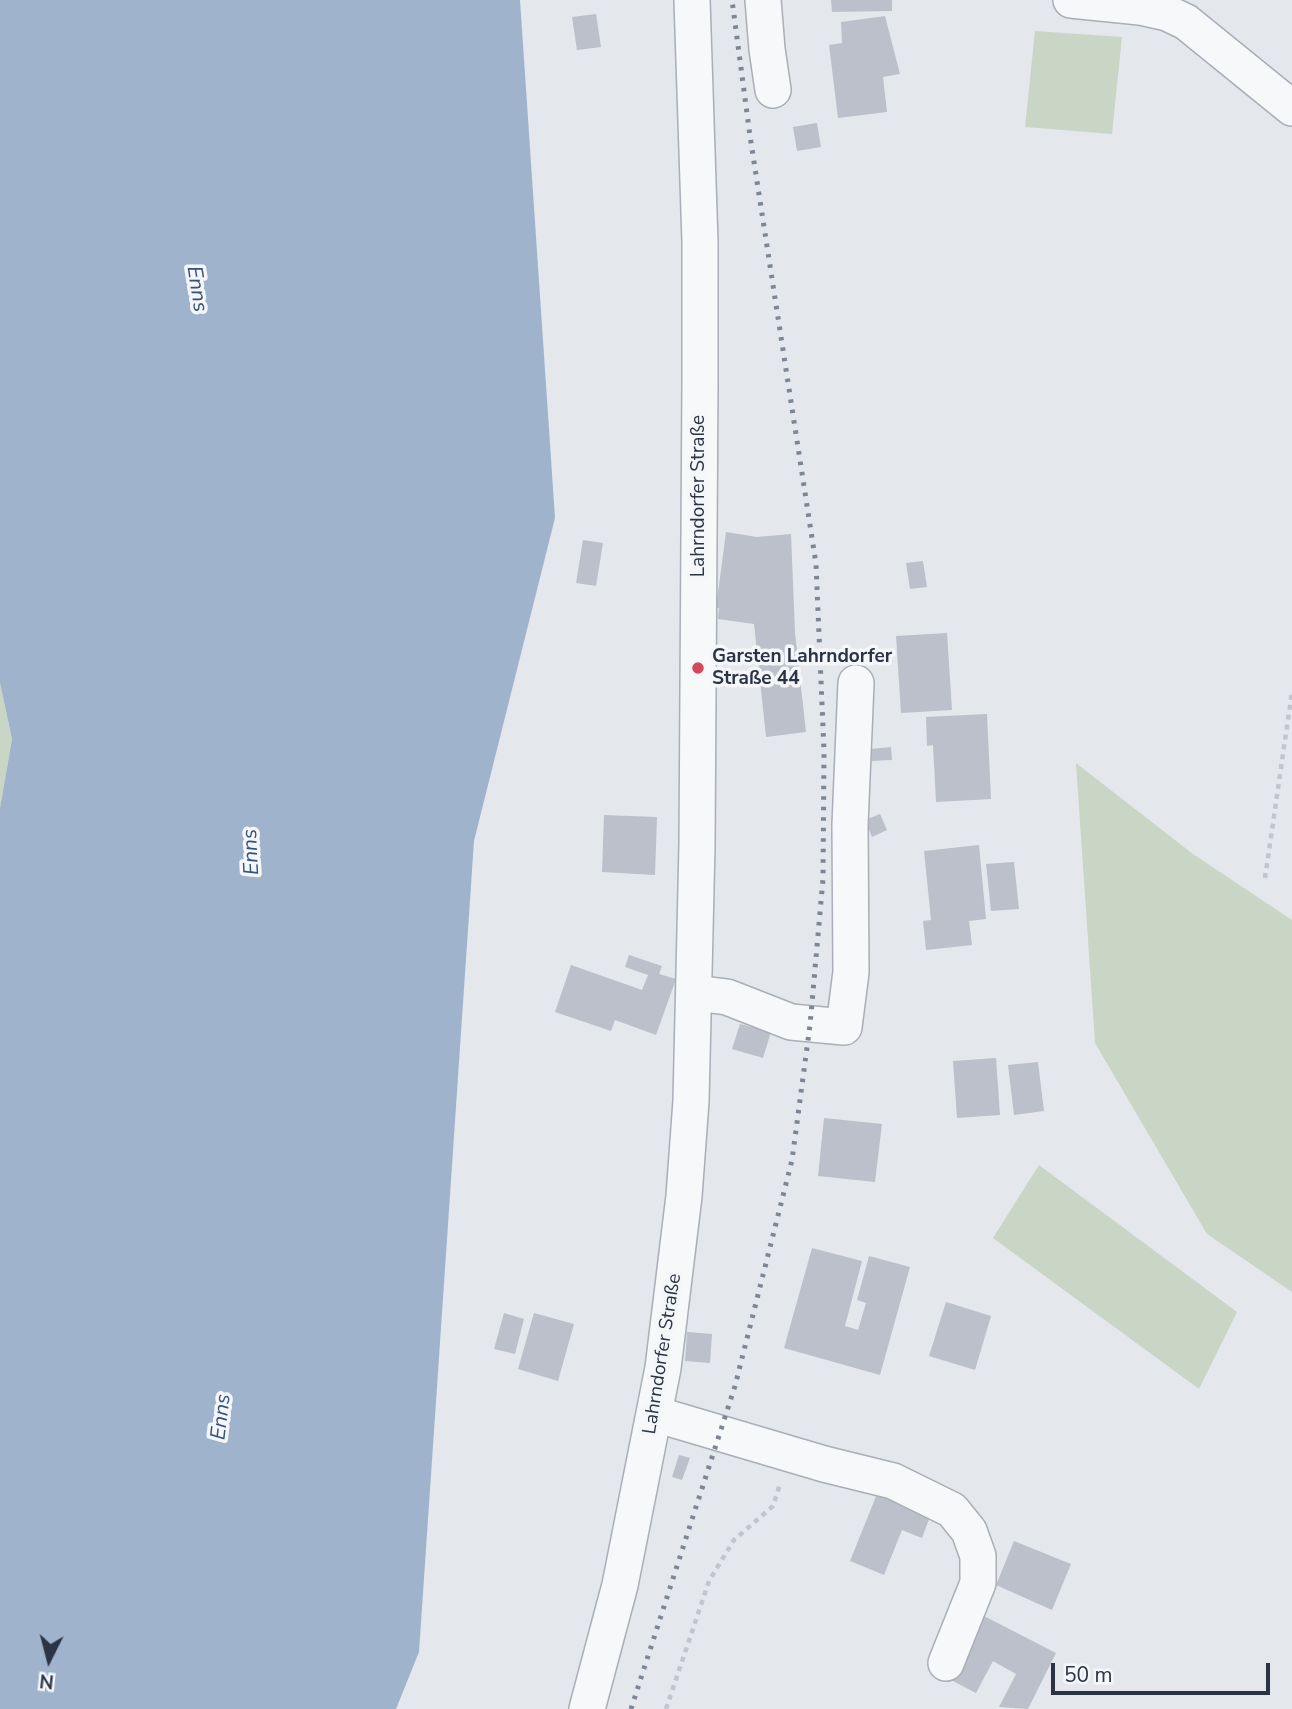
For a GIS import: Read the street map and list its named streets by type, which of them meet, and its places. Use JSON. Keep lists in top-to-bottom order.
{
  "streets": {
    "street": ["Lahrndorfer Straße"]
  },
  "water": ["Enns"],
  "places": ["Garsten Lahrndorfer Straße 44"],
  "scale_bar": "50 m",
  "north": "bottom"
}
